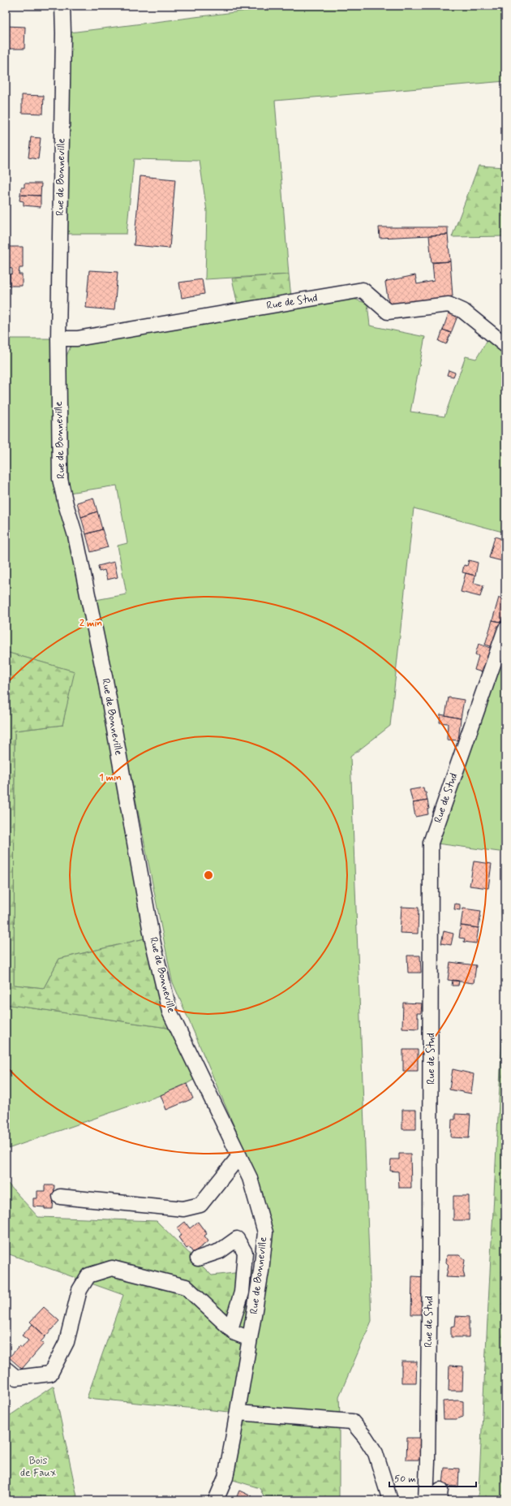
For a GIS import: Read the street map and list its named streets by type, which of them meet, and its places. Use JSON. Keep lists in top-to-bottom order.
{
  "streets": {
    "street": ["Rue de Bonneville", "Rue de Stud"]
  },
  "crossings": [
    ["Rue de Bonneville", "Rue de Stud"]
  ],
  "parks": ["Bois de Faux"],
  "scale_bar": "50 m",
  "rings": ["2 min", "1 min"]
}
